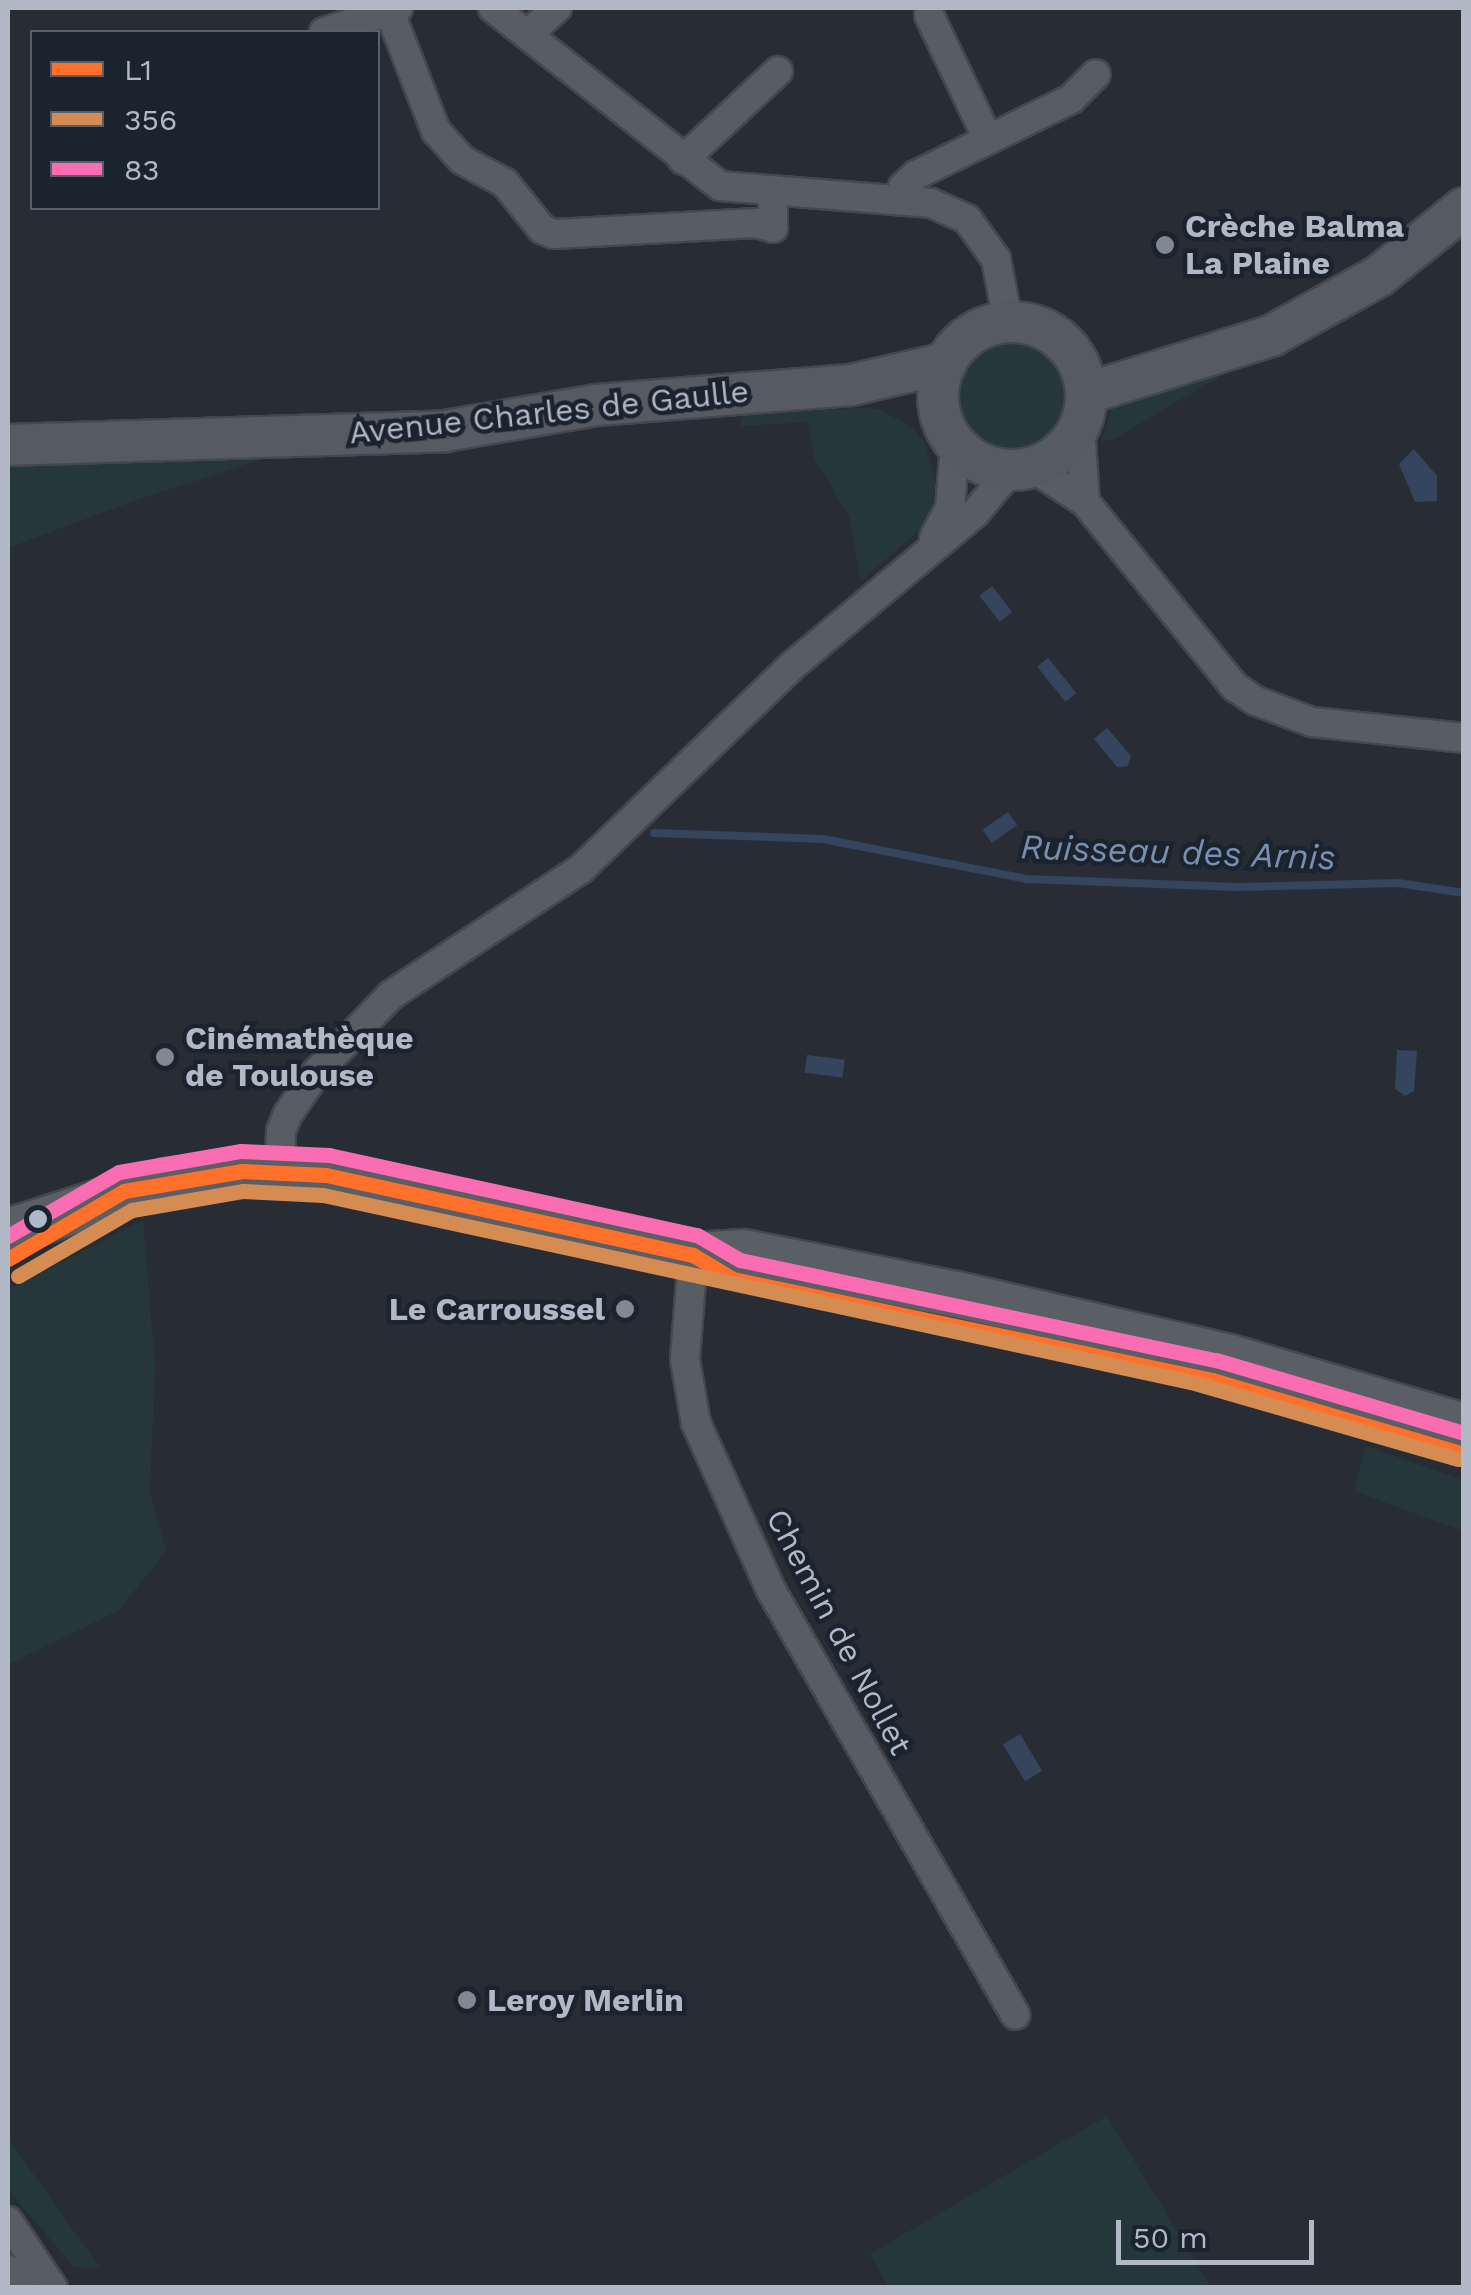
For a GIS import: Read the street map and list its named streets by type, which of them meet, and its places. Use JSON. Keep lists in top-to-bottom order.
{
  "streets": {
    "street": ["Avenue Charles de Gaulle", "Chemin de Nollet"]
  },
  "water": ["Ruisseau des Arnis"],
  "places": [
    "Crèche Balma La Plaine",
    "Cinémathèque de Toulouse",
    "Le Carroussel",
    "Leroy Merlin"
  ],
  "lines": ["transit line 83", "transit line L1", "transit line 356"],
  "legend": ["L1", "356", "83"],
  "scale_bar": "50 m"
}
